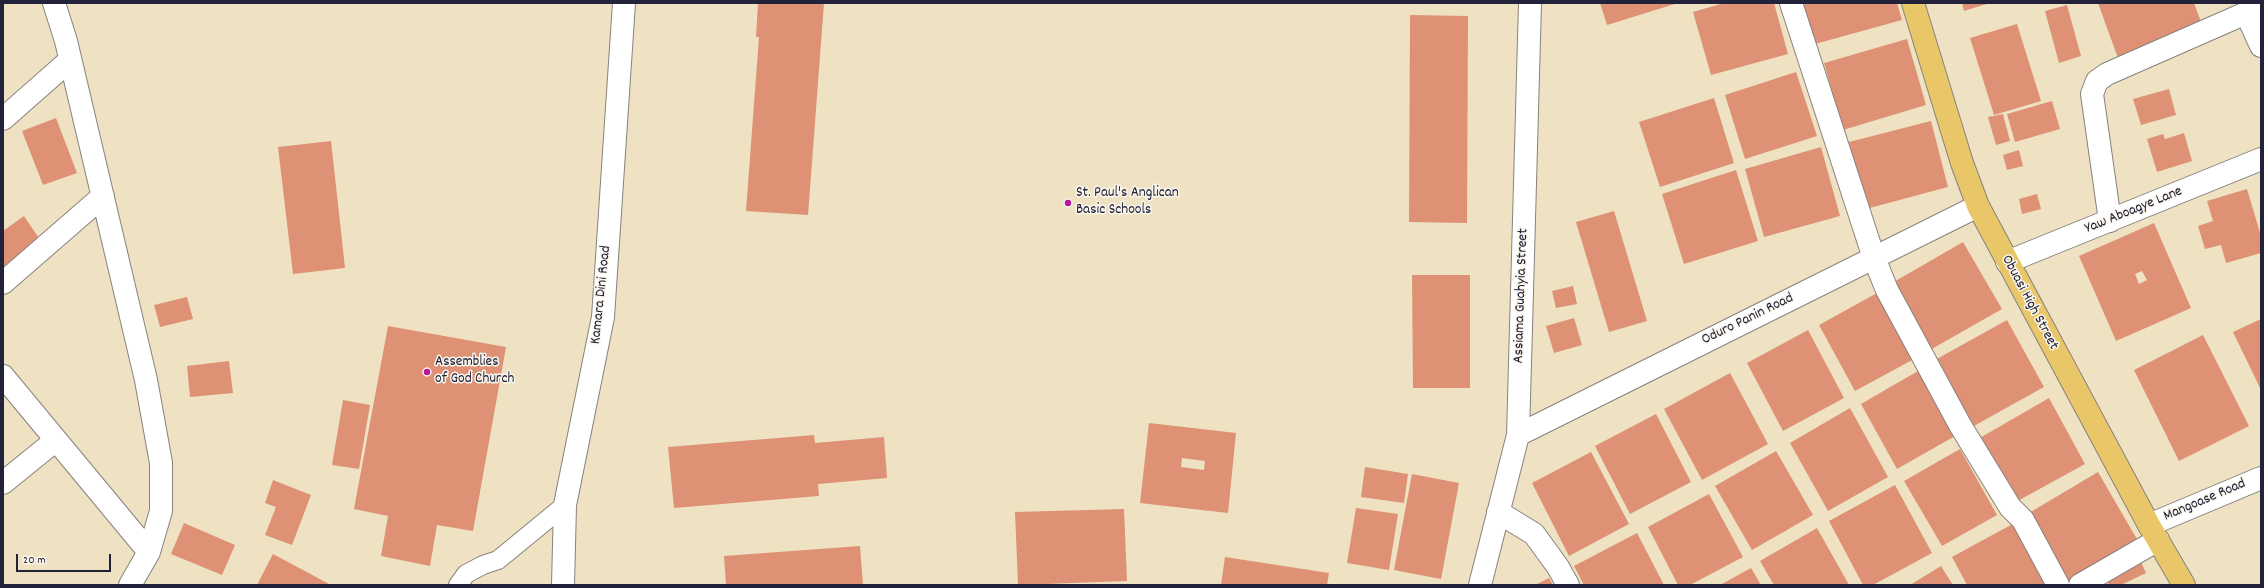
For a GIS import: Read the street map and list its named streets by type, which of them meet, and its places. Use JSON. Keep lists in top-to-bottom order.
{
  "streets": {
    "main road": ["Obuasi High Street"],
    "street": [
      "Yaw Aboagye Lane",
      "Kamara Dini Road",
      "Assiama Guahyia Street",
      "Oduro Panin Road",
      "Mangoase Road"
    ]
  },
  "crossings": [
    ["Yaw Aboagye Lane", "Obuasi High Street"],
    ["Assiama Guahyia Street", "Oduro Panin Road"],
    ["Obuasi High Street", "Oduro Panin Road"],
    ["Obuasi High Street", "Mangoase Road"]
  ],
  "places": ["St. Paul's Anglican Basic Schools", "Assemblies of God Church"],
  "scale_bar": "20 m"
}
